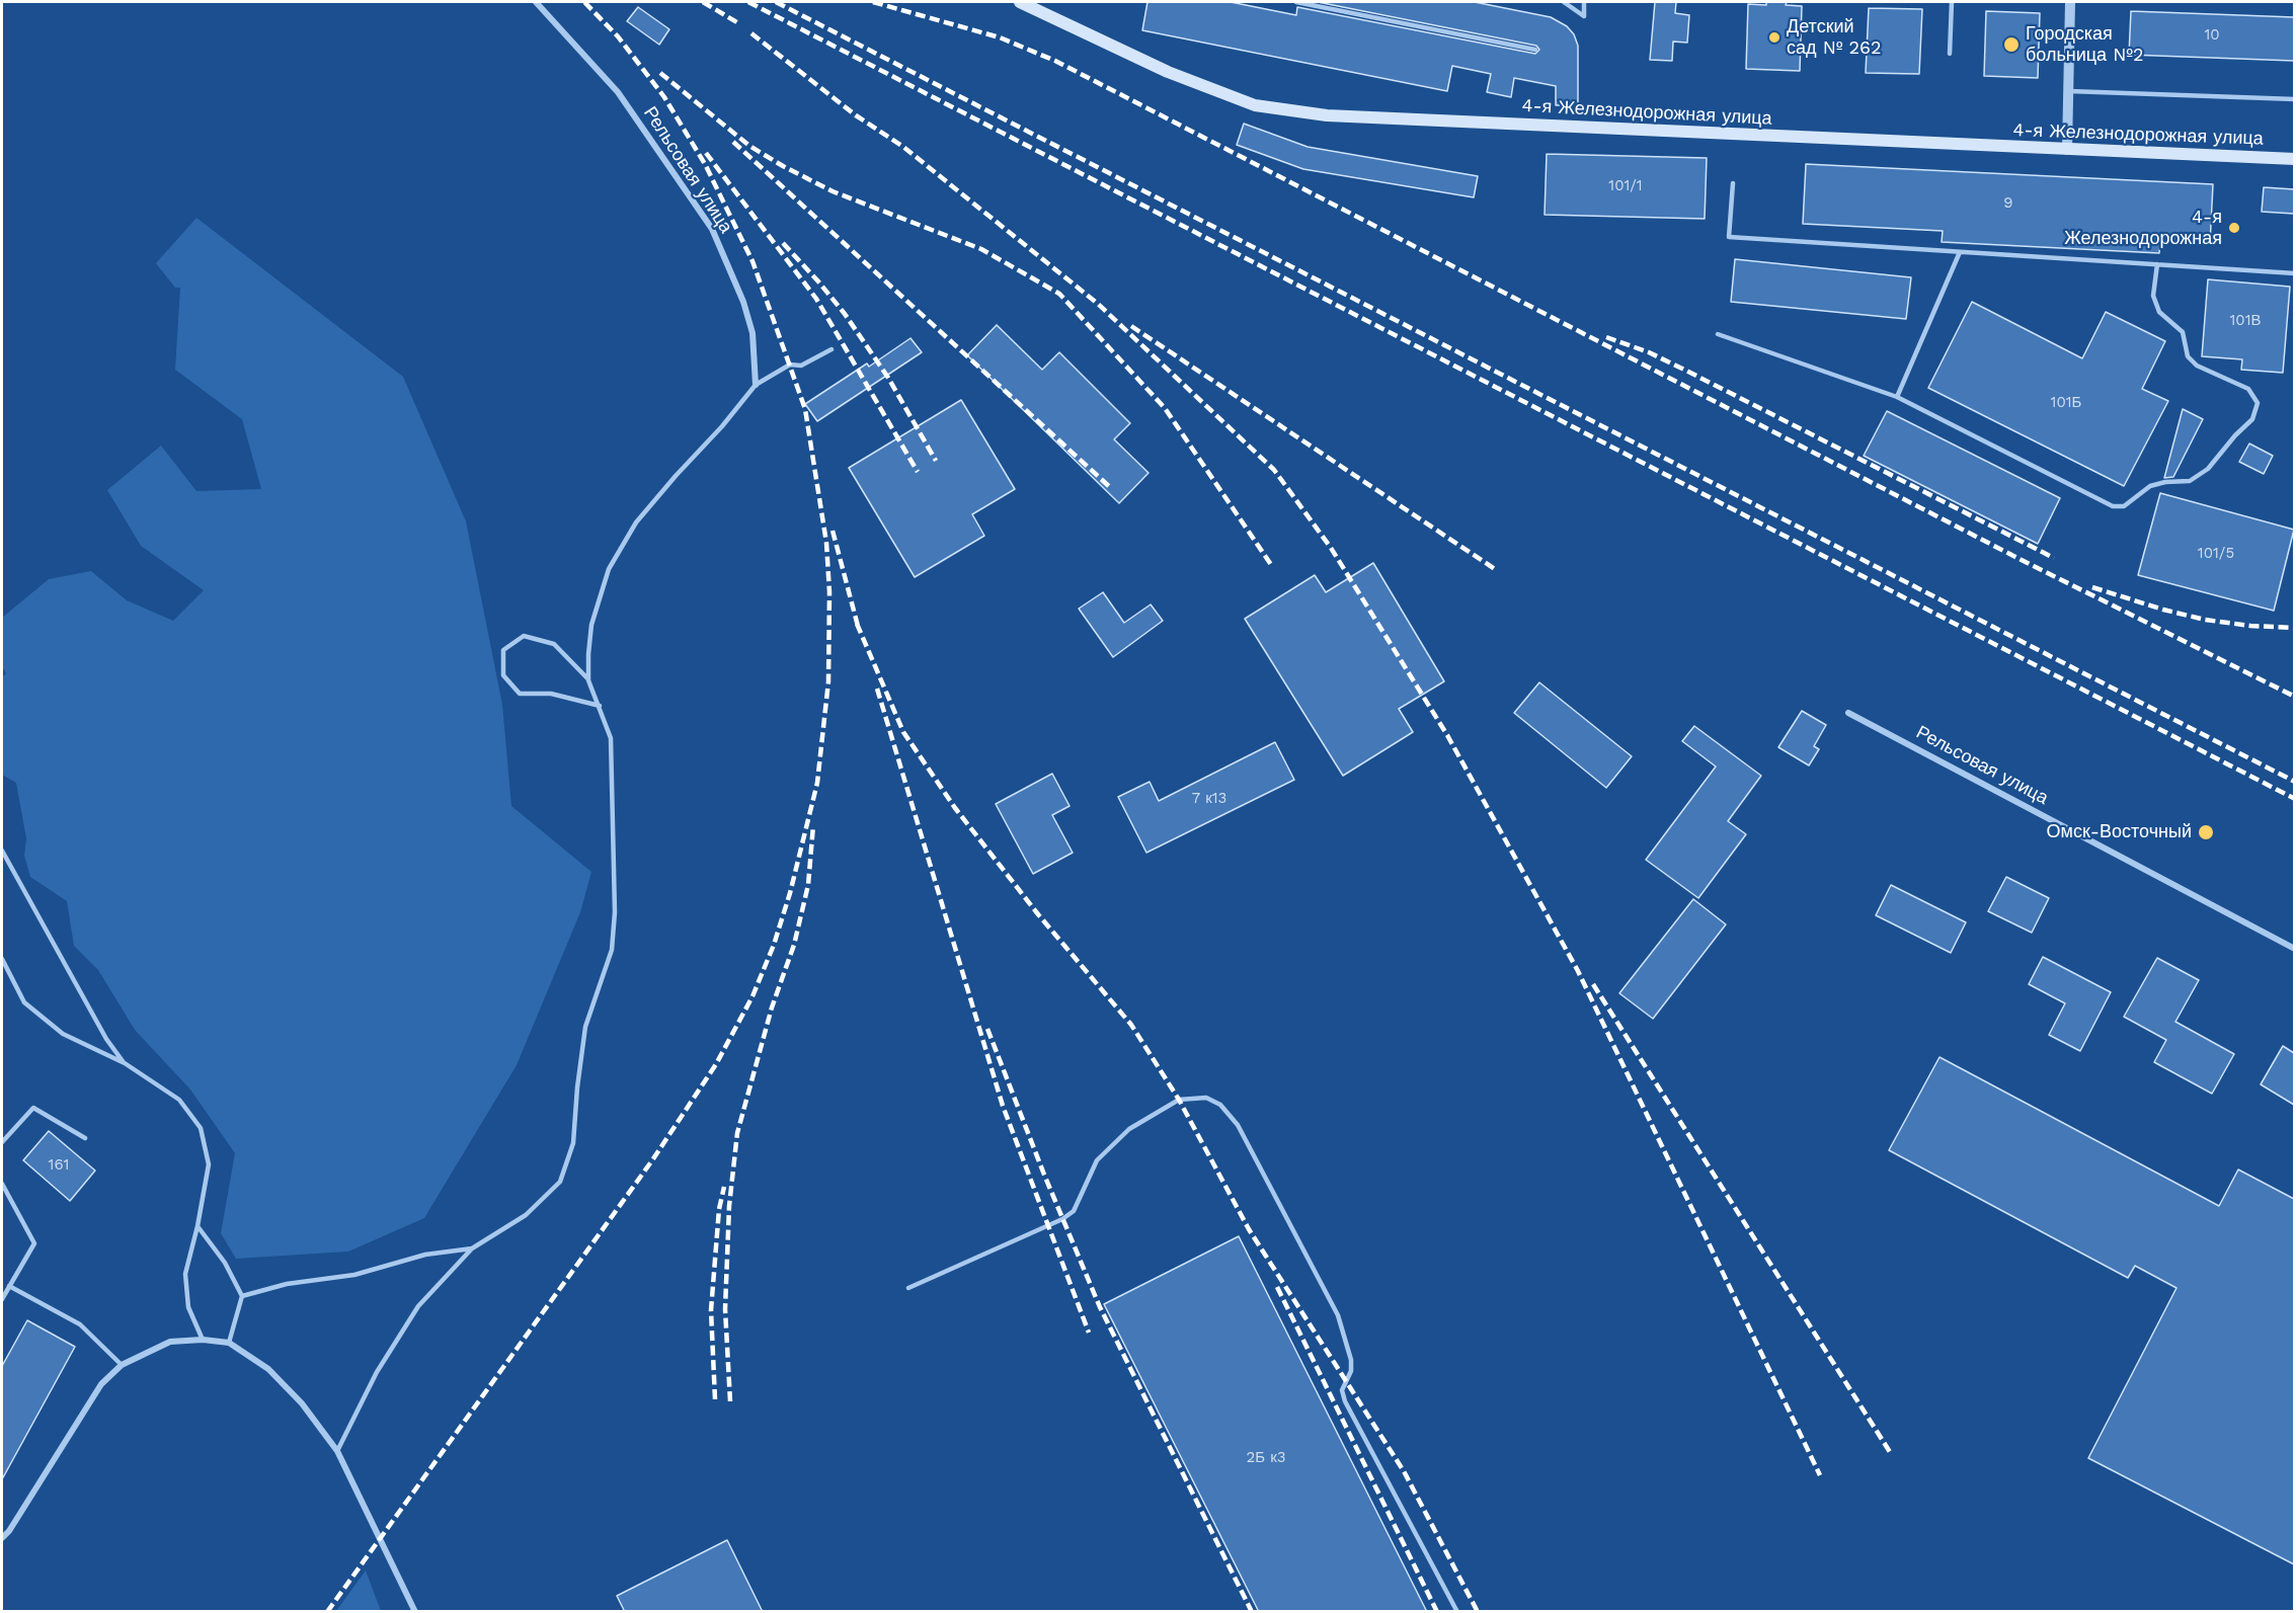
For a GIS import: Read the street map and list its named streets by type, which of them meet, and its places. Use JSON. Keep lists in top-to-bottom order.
{
  "streets": {
    "main road": ["4-я Железнодорожная улица"],
    "street": ["Рельсовая улица"]
  },
  "places": [
    "Детский сад № 262",
    "Городская больница №2",
    "4-я Железнодорожная",
    "Омск-Восточный"
  ],
  "house_numbers": [
    "10",
    "101/1",
    "9",
    "101В",
    "101Б",
    "101/5",
    "7 к13",
    "161",
    "2Б к3"
  ]
}
